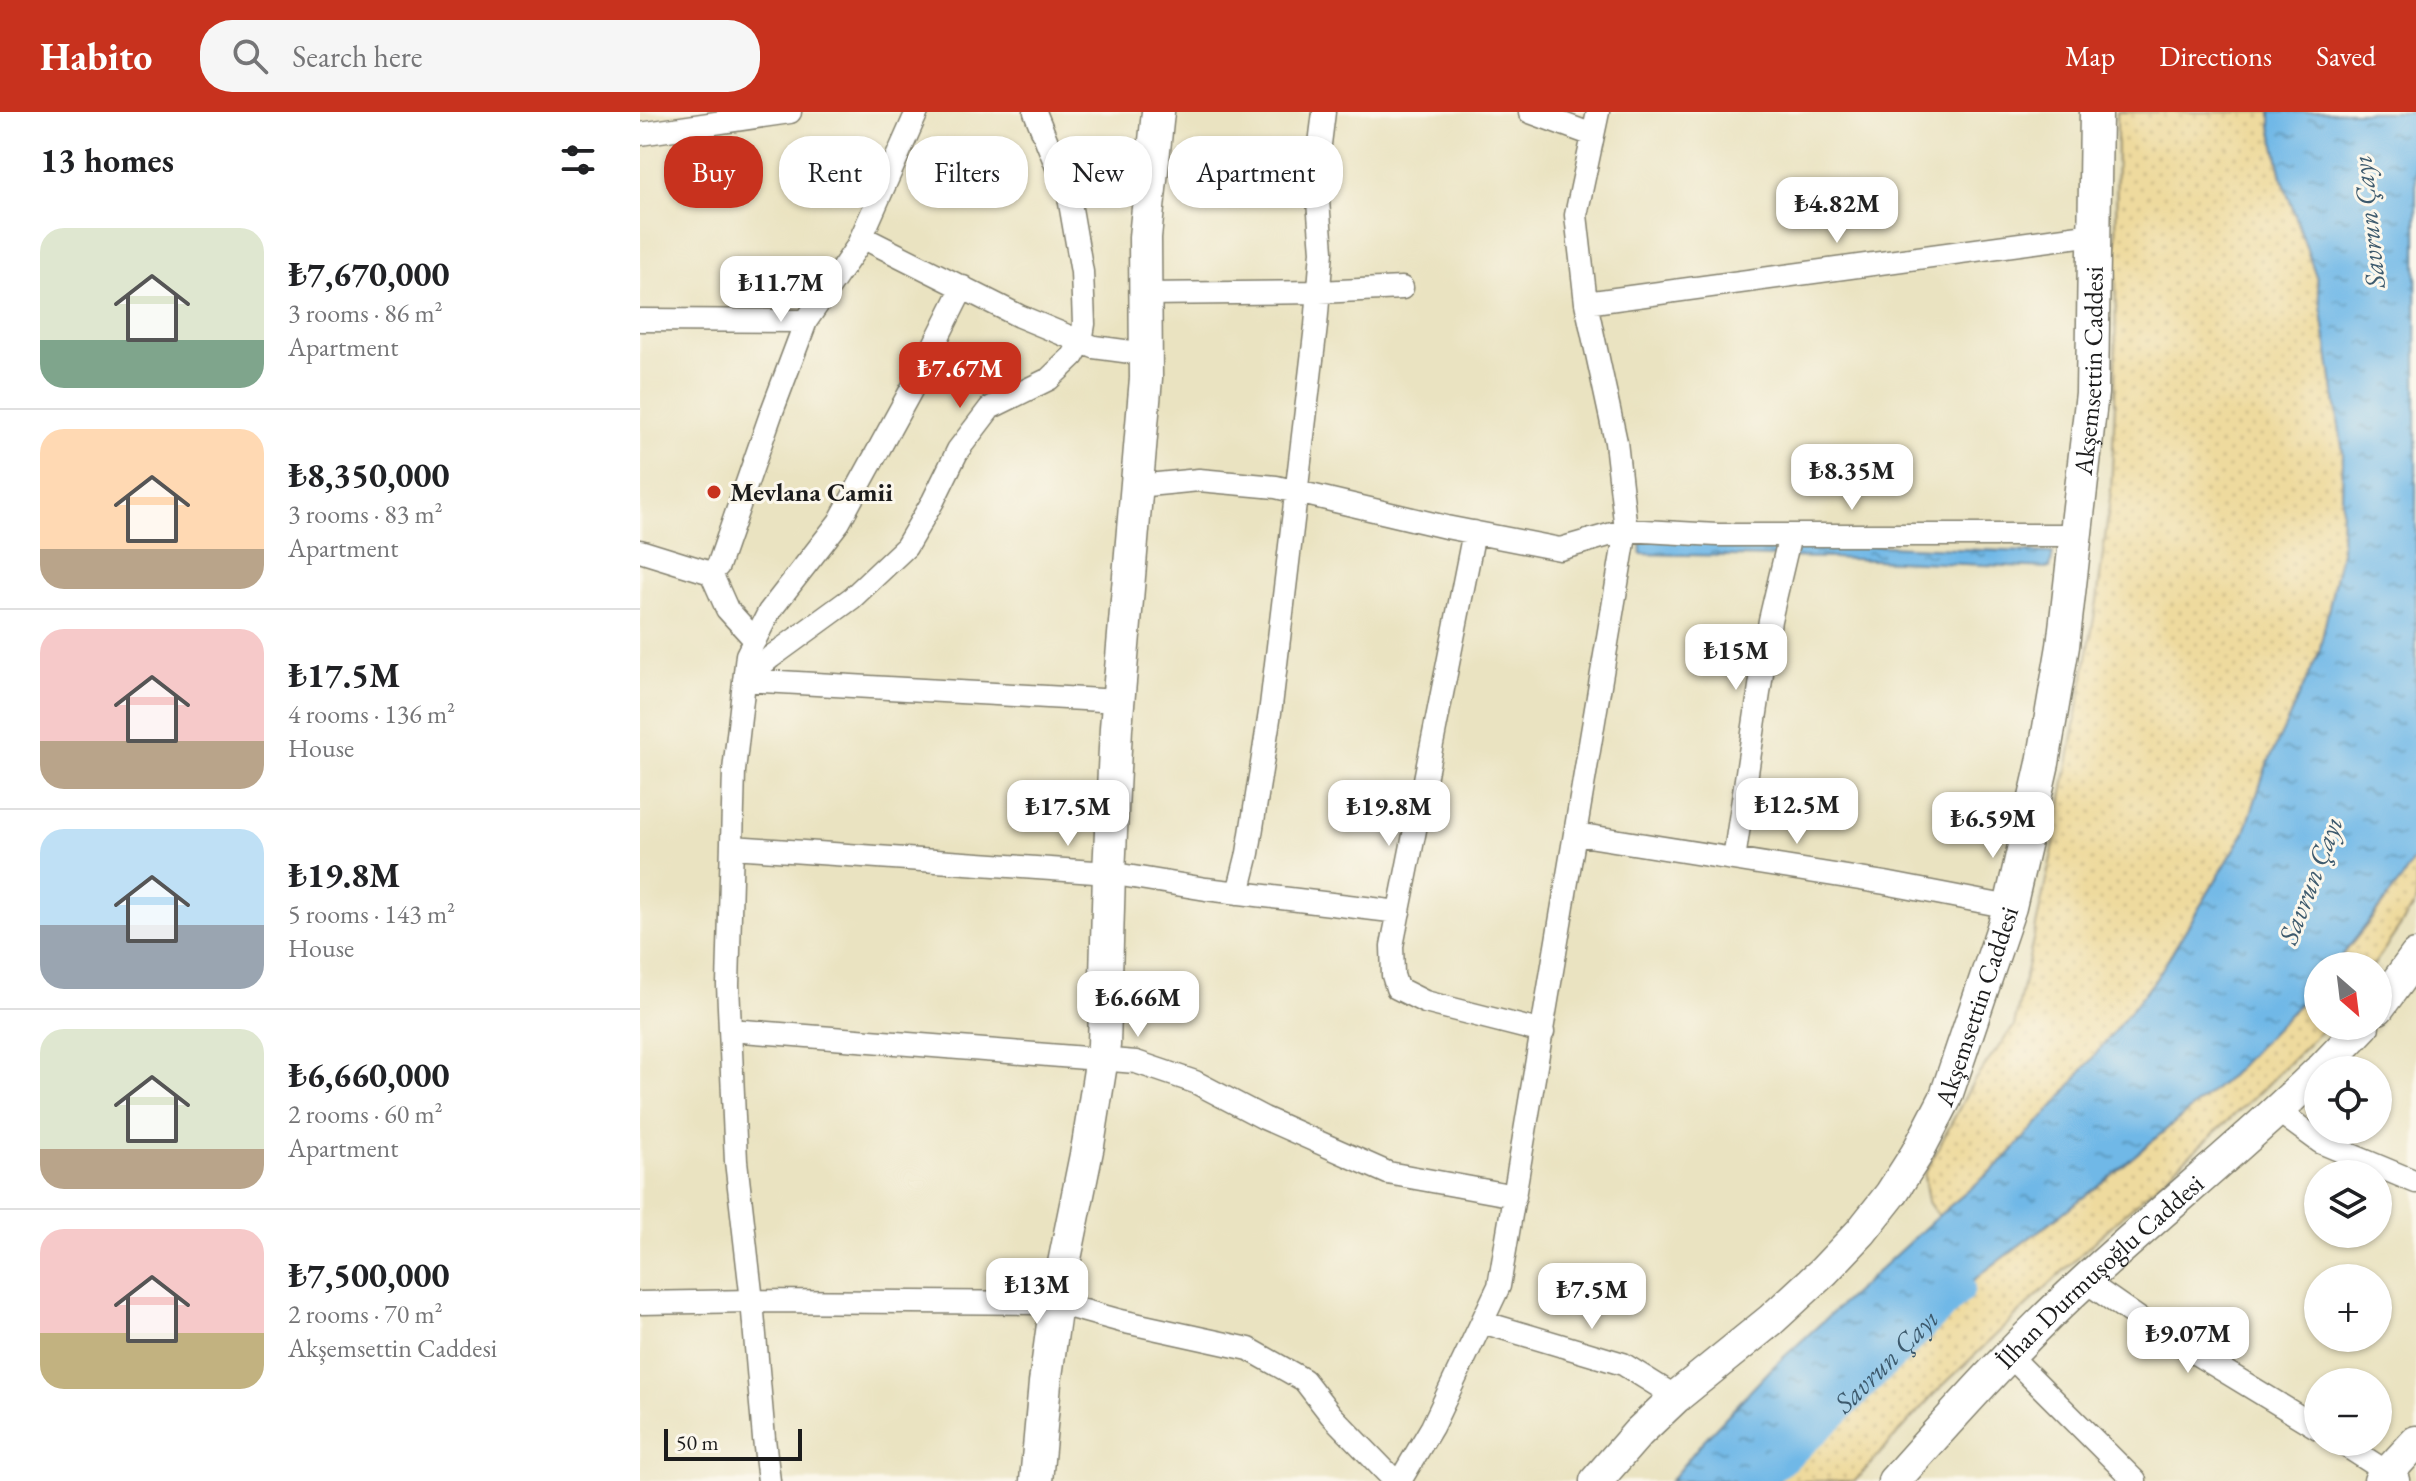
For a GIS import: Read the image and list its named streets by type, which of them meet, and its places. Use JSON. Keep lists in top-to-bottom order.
{
  "streets": {
    "street": ["Akşemsettin Caddesi", "İlhan Durmuşoğlu Caddesi"]
  },
  "water": ["Savrun Çayı"],
  "places": ["Mevlana Camii"],
  "scale_bar": "50 m",
  "north": "bottom right",
  "page": {
    "header": "Habito",
    "search": "Search here",
    "nav": ["Map", "Directions", "Saved"],
    "heading": "13 homes",
    "chip": [
      "Buy",
      "Rent",
      "Filters",
      "New",
      "Apartment"
    ],
    "price": [
      "₺4.82M",
      "₺11.7M",
      "₺7.67M",
      "₺8.35M",
      "₺15M",
      "₺12.5M",
      "₺17.5M",
      "₺19.8M",
      "₺6.59M",
      "₺6.66M",
      "₺13M",
      "₺7.5M",
      "₺9.07M"
    ],
    "list": [
      {
        "name": "₺7,670,000",
        "note": "3 rooms · 86 m² · Apartment"
      },
      {
        "name": "₺8,350,000",
        "note": "3 rooms · 83 m² · Apartment"
      },
      {
        "name": "₺17.5M",
        "note": "4 rooms · 136 m² · House"
      },
      {
        "name": "₺19.8M",
        "note": "5 rooms · 143 m² · House"
      },
      {
        "name": "₺6,660,000",
        "note": "2 rooms · 60 m² · Apartment"
      },
      {
        "name": "₺7,500,000",
        "note": "2 rooms · 70 m² · Akşemsettin Caddesi"
      }
    ],
    "map_buttons": ["+", "−"],
    "scale": "50 m"
  }
}
